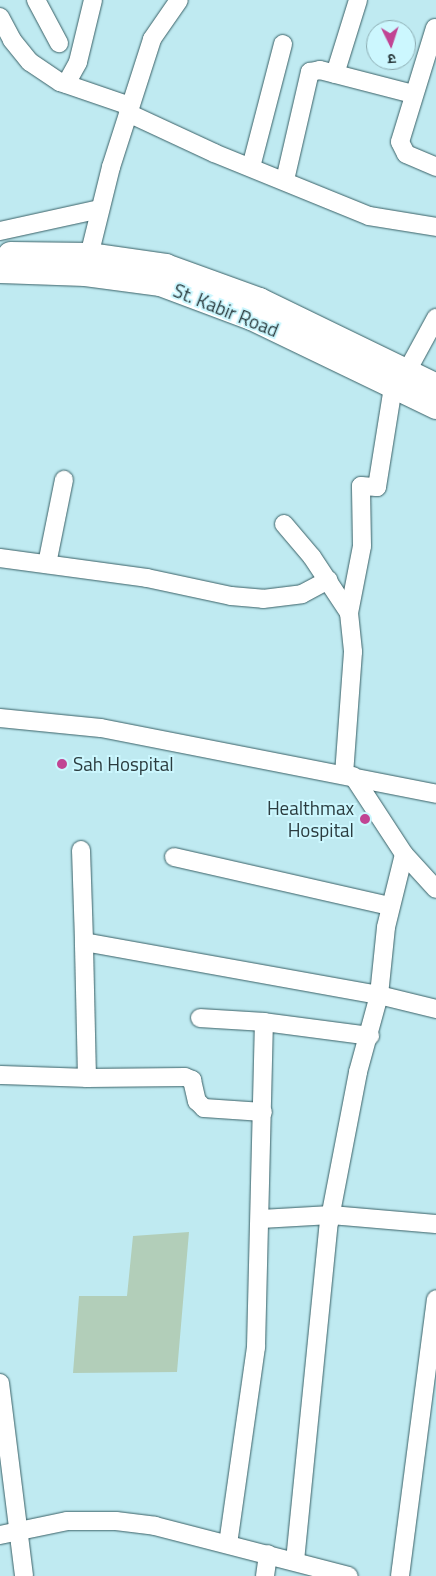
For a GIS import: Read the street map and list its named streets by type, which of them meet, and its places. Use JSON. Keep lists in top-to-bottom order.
{
  "streets": {
    "main road": ["St. Kabir Road"]
  },
  "places": ["Sah Hospital", "Healthmax Hospital"],
  "north": "bottom"
}
